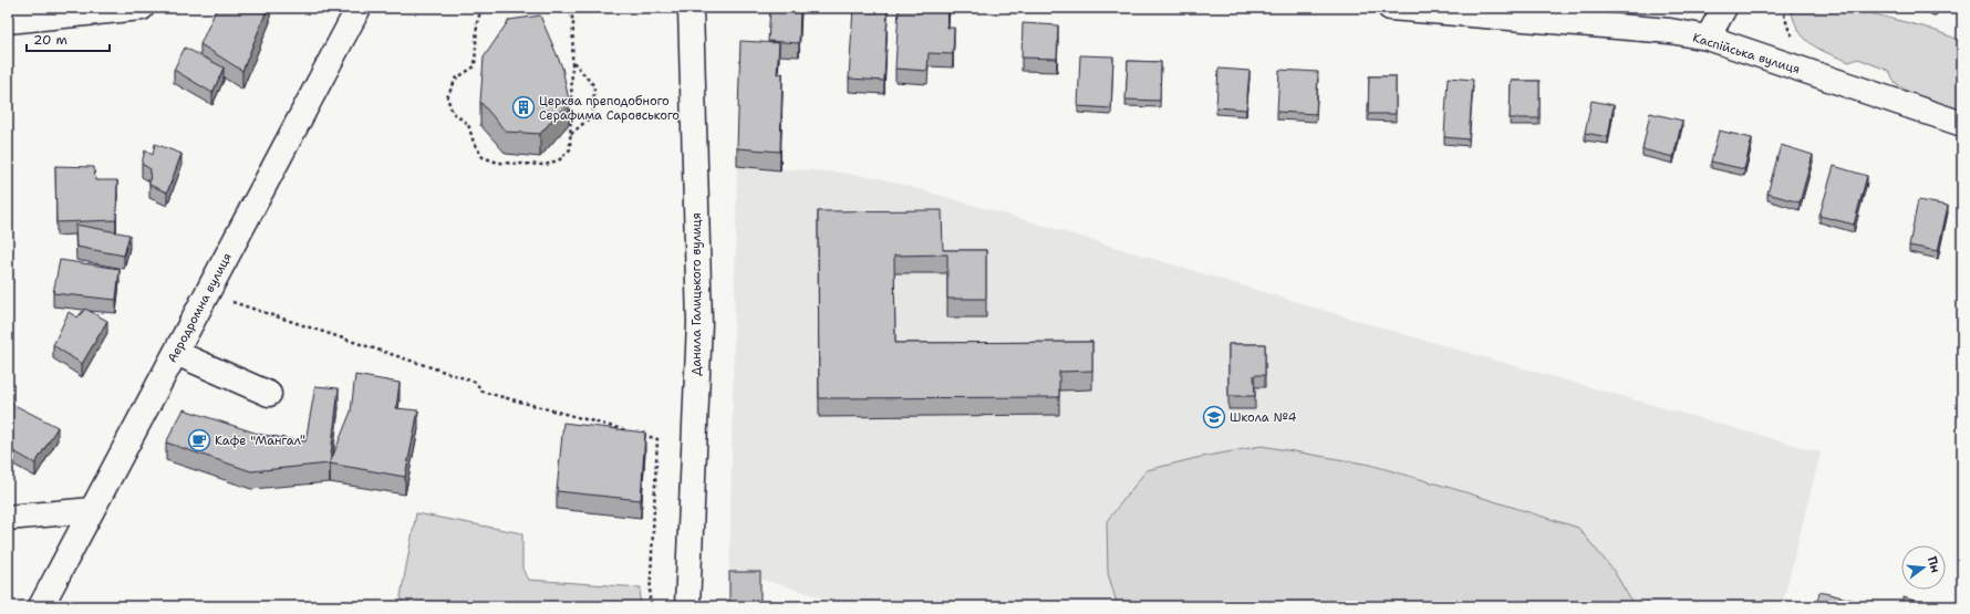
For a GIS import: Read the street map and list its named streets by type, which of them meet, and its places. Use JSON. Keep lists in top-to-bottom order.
{
  "streets": {
    "street": ["Каспійська вулиця", "Данила Галицького вулиця", "Аеродромна вулиця"]
  },
  "places": {
    "building": ["Церква преподобного Серафима Саровського"],
    "school or university": ["Школа №4"],
    "cafe": ["Кафе \"Мангал\""]
  },
  "scale_bar": "20 m",
  "north": "right"
}
